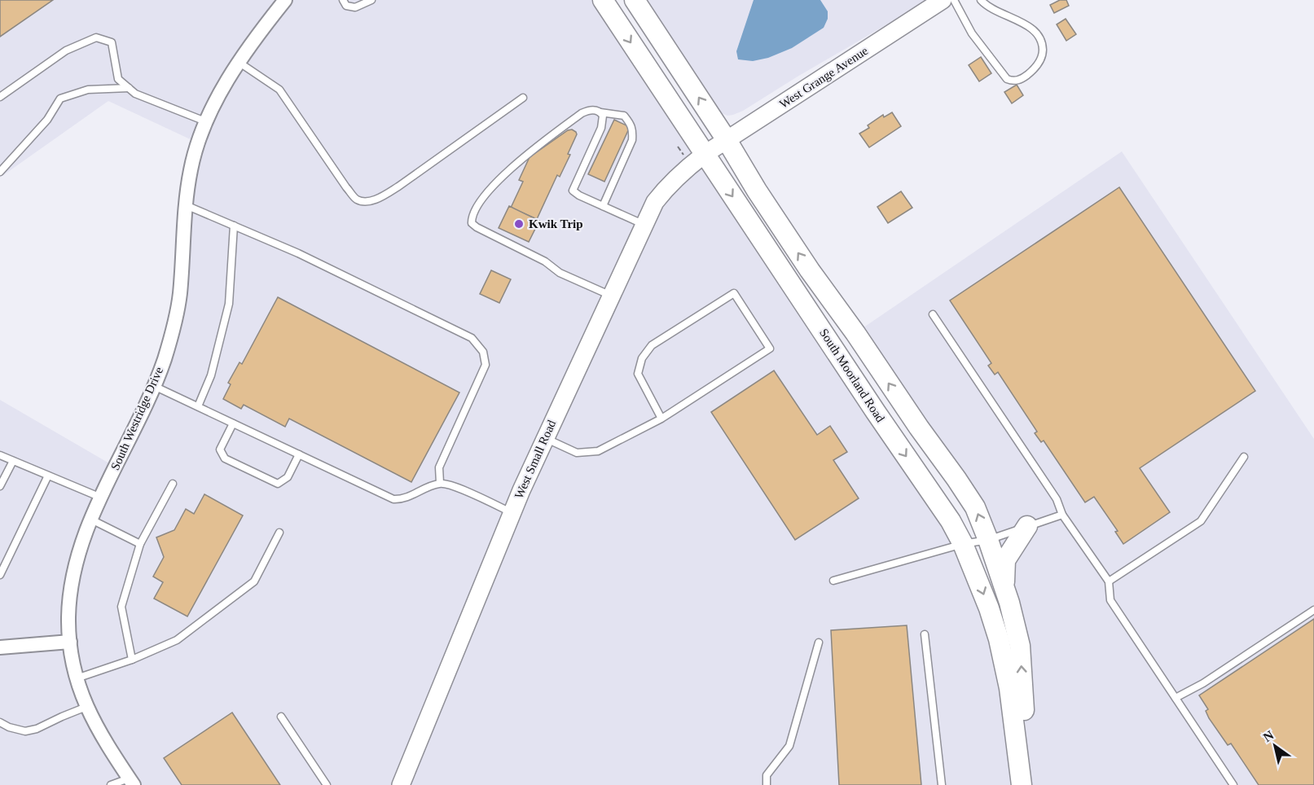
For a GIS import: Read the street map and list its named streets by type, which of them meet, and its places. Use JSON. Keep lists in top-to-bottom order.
{
  "streets": {
    "main road": ["South Moorland Road"],
    "street": ["West Grange Avenue", "South Westridge Drive", "West Small Road"]
  },
  "crossings": [
    ["West Grange Avenue", "South Moorland Road"],
    ["West Grange Avenue", "West Small Road"],
    ["South Moorland Road", "West Small Road"]
  ],
  "places": ["Kwik Trip"],
  "north": "top left"
}
